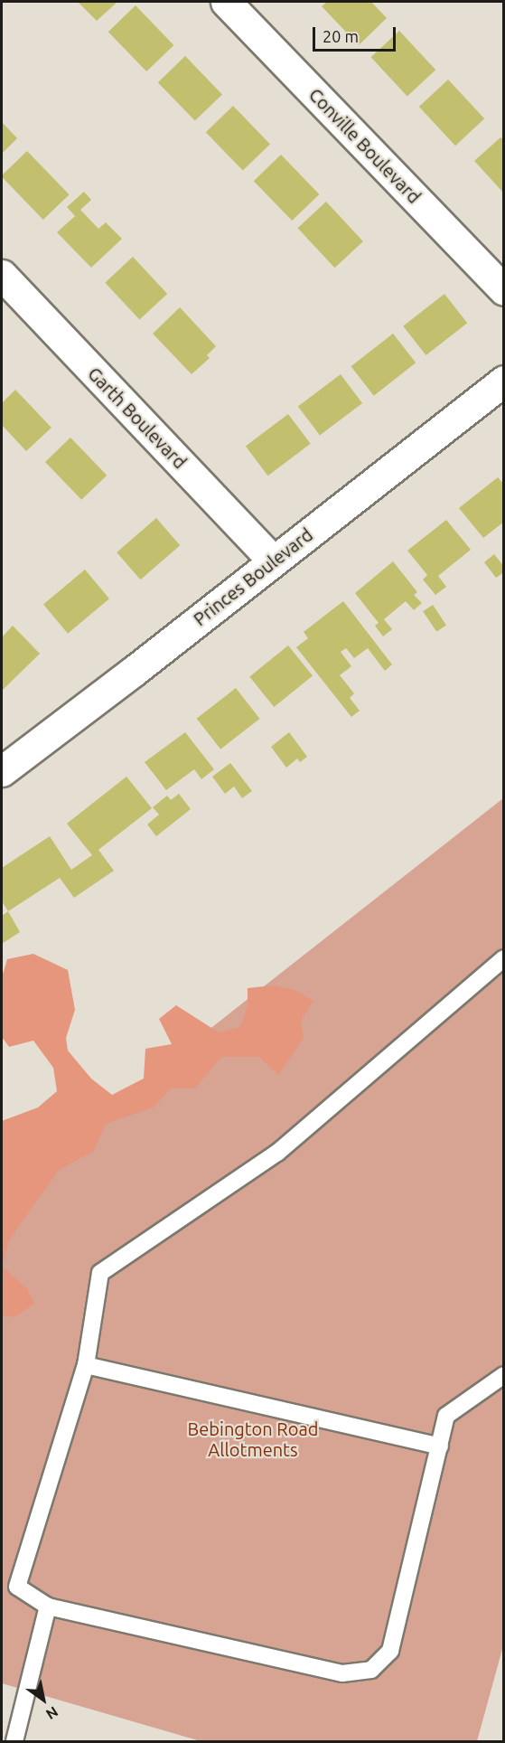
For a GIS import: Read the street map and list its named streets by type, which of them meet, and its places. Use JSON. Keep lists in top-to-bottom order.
{
  "streets": {
    "street": ["Conville Boulevard", "Garth Boulevard", "Princes Boulevard"]
  },
  "crossings": [
    ["Garth Boulevard", "Princes Boulevard"]
  ],
  "parks": ["Bebington Road Allotments"],
  "scale_bar": "20 m",
  "north": "bottom right"
}
